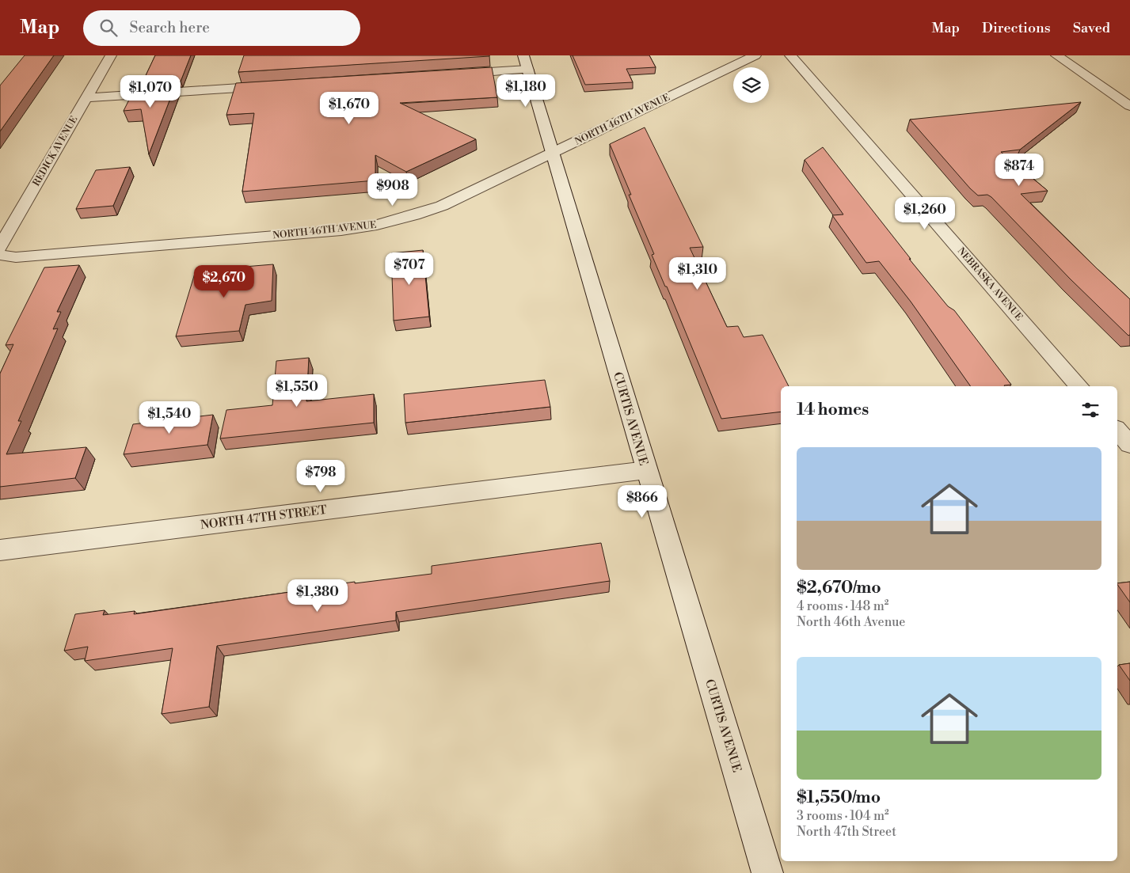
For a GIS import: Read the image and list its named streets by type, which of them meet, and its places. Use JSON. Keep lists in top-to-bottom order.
{
  "streets": {
    "street": [
      "NORTH 46TH AVENUE",
      "REDICK AVENUE",
      "NEBRASKA AVENUE",
      "CURTIS AVENUE",
      "NORTH 47TH STREET"
    ]
  },
  "crossings": [
    ["NORTH 46TH AVENUE", "CURTIS AVENUE"],
    ["CURTIS AVENUE", "NORTH 47TH STREET"]
  ],
  "page": {
    "header": "Map",
    "search": "Search here",
    "nav": ["Map", "Directions", "Saved"],
    "price": [
      "$1,180",
      "$1,070",
      "$1,670",
      "$874",
      "$908",
      "$1,260",
      "$707",
      "$1,310",
      "$2,670",
      "$1,550",
      "$1,540",
      "$798",
      "$866",
      "$1,380"
    ],
    "heading": "14 homes",
    "list": [
      {
        "name": "$2,670/mo",
        "note": "4 rooms · 148 m² · North 46th Avenue"
      },
      {
        "name": "$1,550/mo",
        "note": "3 rooms · 104 m² · North 47th Street"
      }
    ]
  }
}
